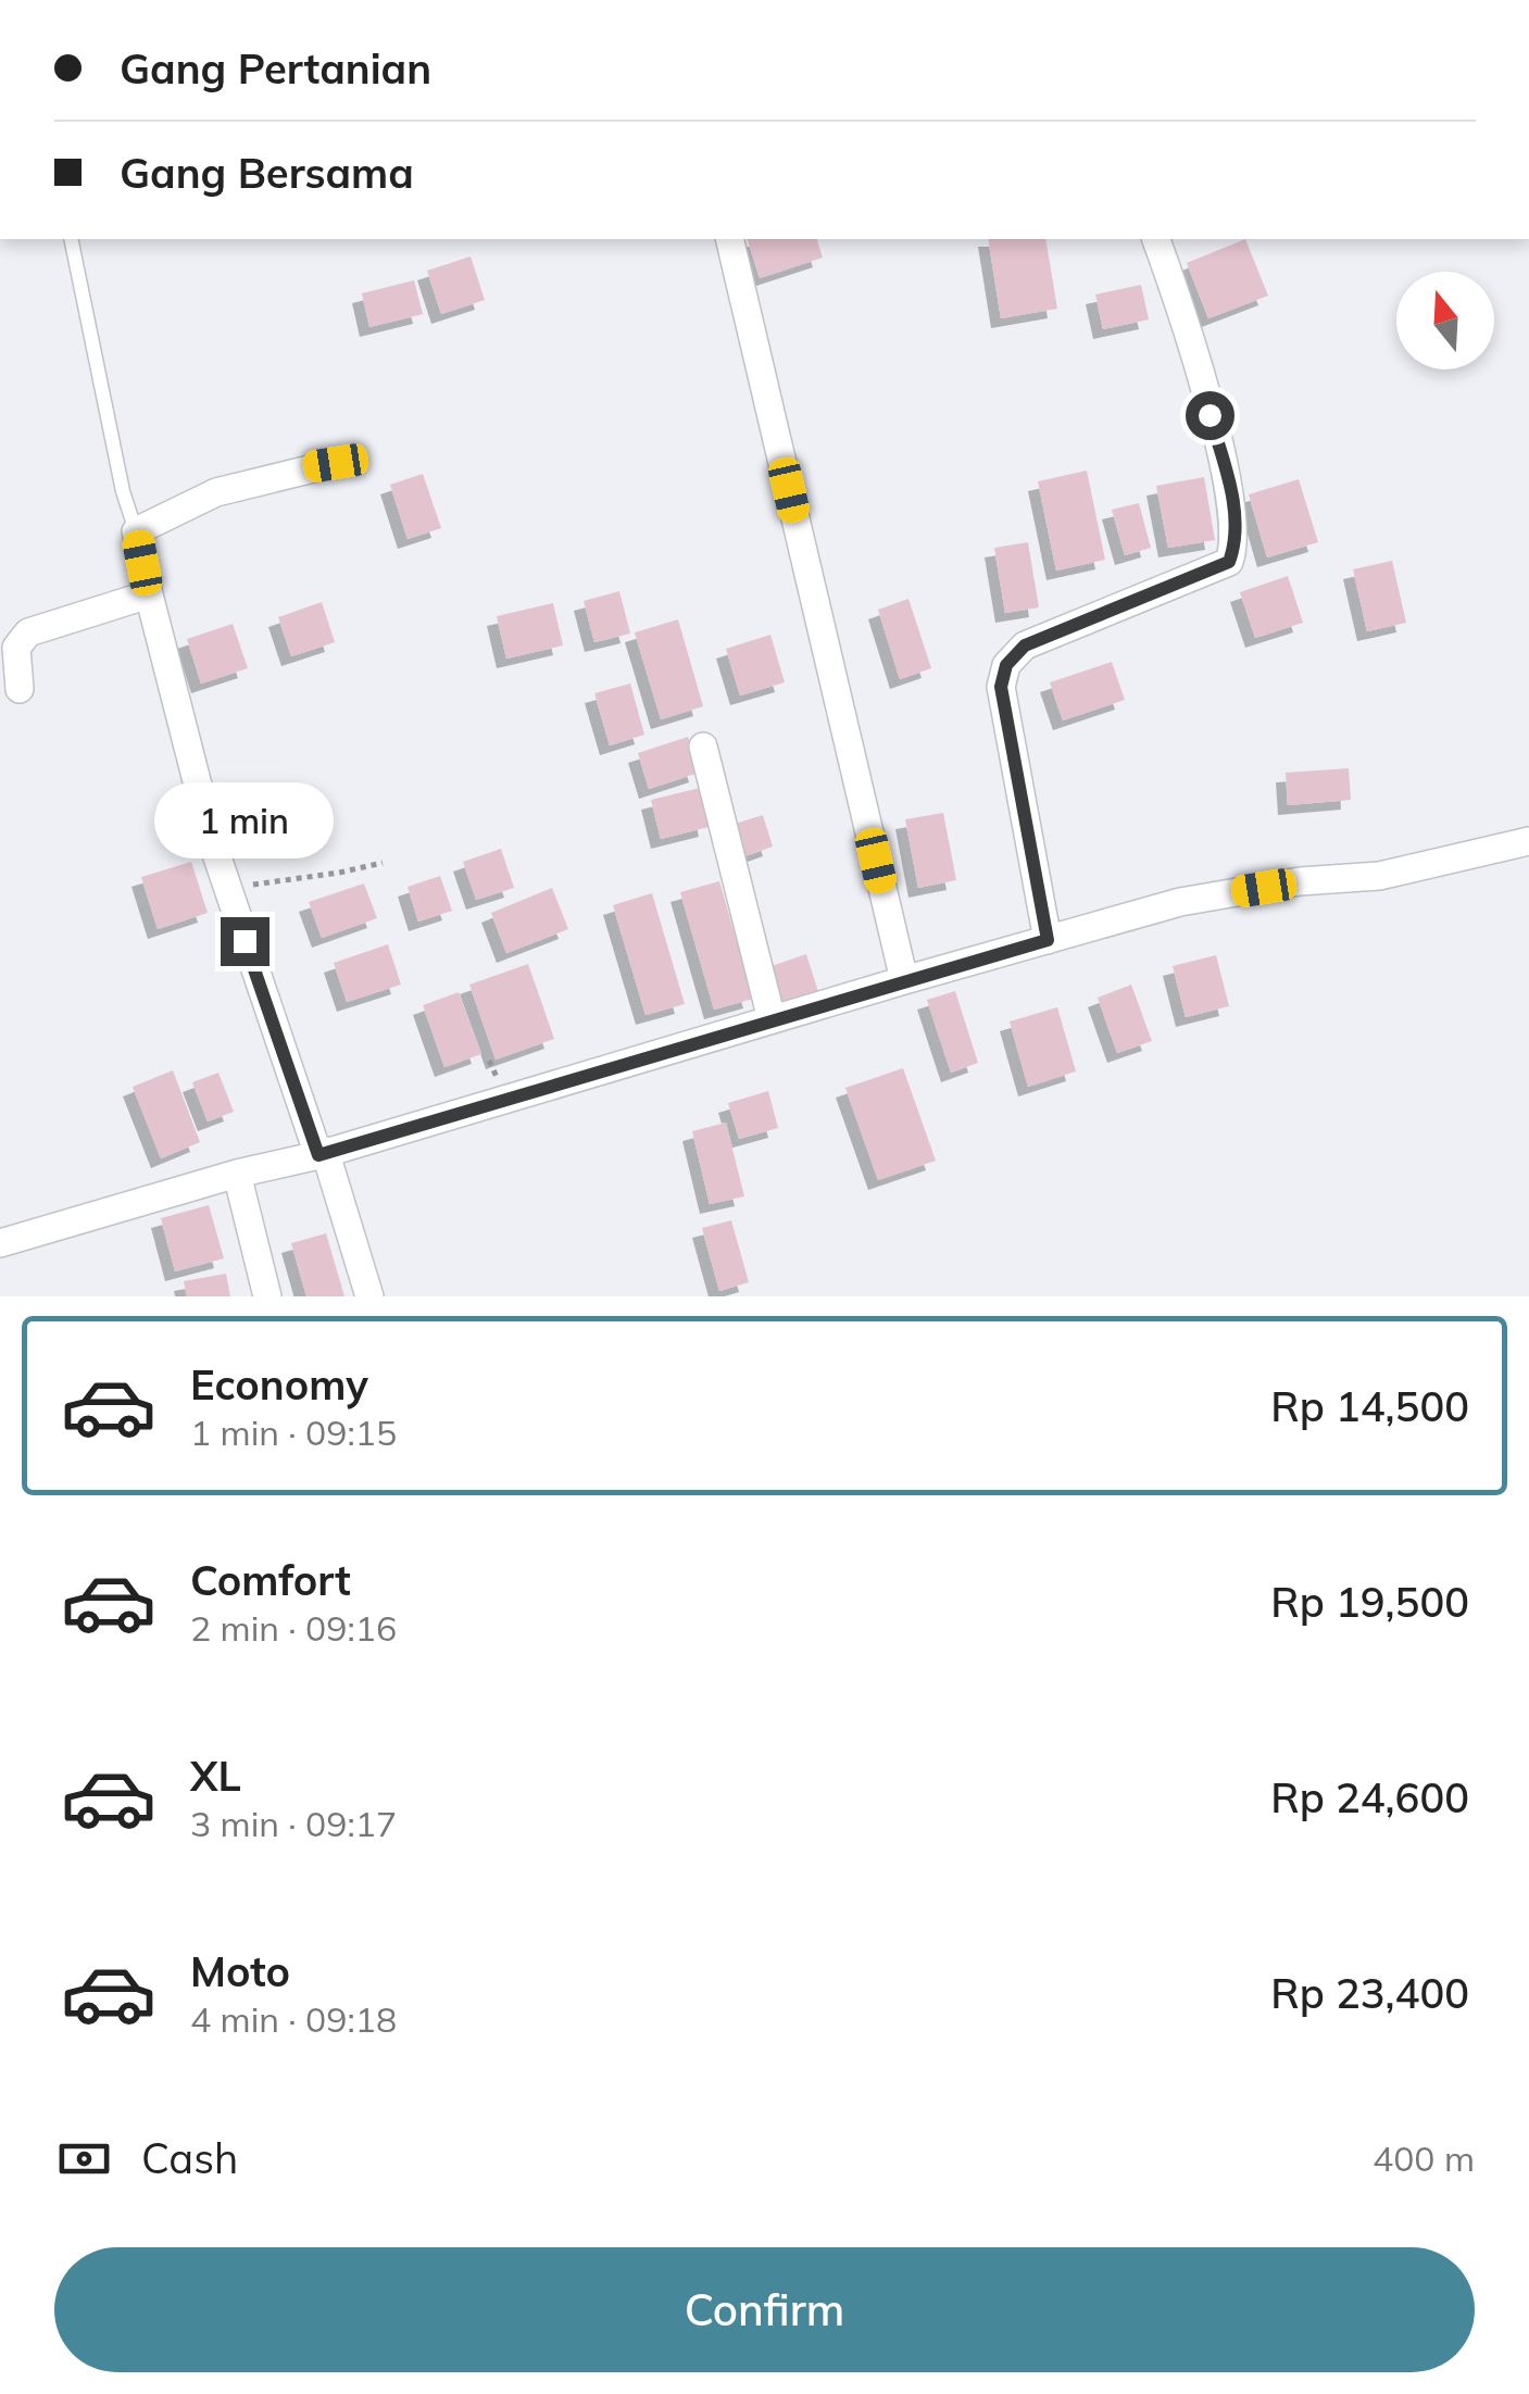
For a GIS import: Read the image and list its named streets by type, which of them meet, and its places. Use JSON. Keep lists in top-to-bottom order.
{
  "north": "top",
  "page": {
    "banner": ["Gang Pertanian", "Gang Bersama"],
    "bubble": "1 min",
    "list": [
      {
        "name": "Economy",
        "note": "1 min · 09:15",
        "value": "Rp 14,500"
      },
      {
        "name": "Comfort",
        "note": "2 min · 09:16",
        "value": "Rp 19,500"
      },
      {
        "name": "XL",
        "note": "3 min · 09:17",
        "value": "Rp 24,600"
      },
      {
        "name": "Moto",
        "note": "4 min · 09:18",
        "value": "Rp 23,400"
      }
    ],
    "pay": ["Cash", "400 m"],
    "buttons": "Confirm"
  }
}
